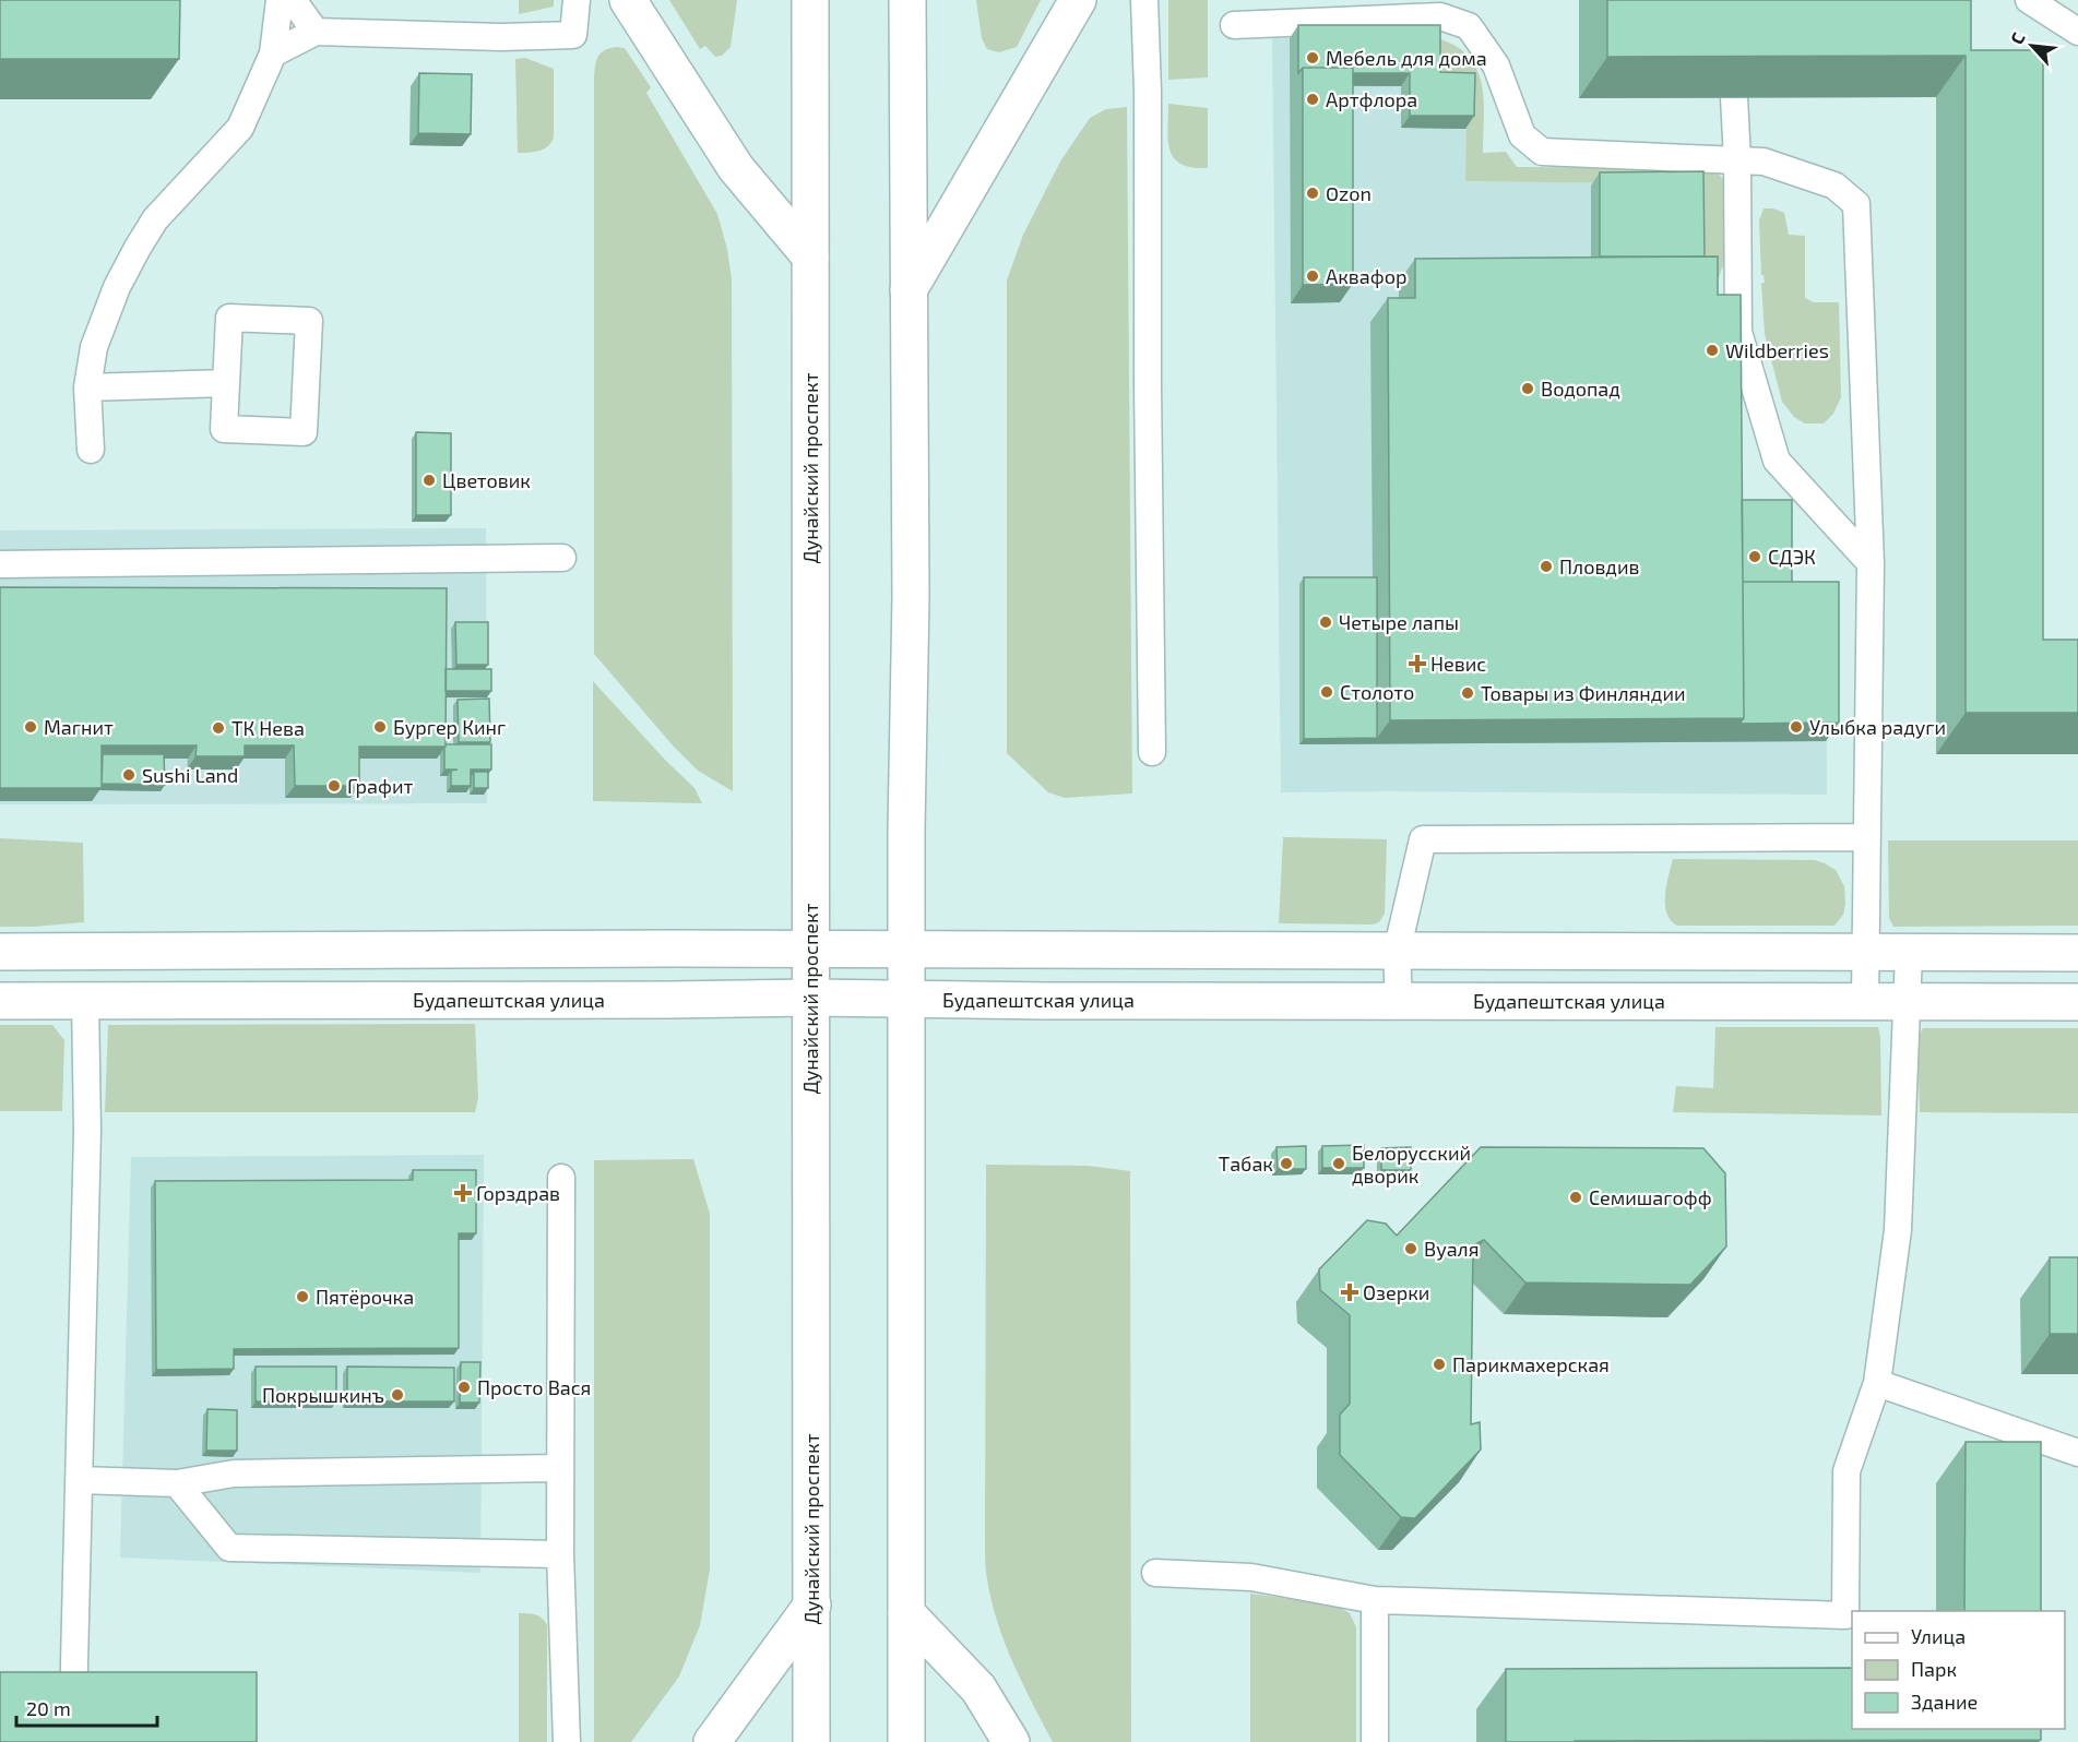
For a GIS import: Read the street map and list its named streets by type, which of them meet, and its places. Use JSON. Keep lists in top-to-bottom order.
{
  "streets": {
    "street": ["Дунайский проспект", "Будапештская улица"]
  },
  "crossings": [
    ["Дунайский проспект", "Будапештская улица"]
  ],
  "places": {
    "other": [
      "Мебель для дома",
      "Артфлора",
      "Ozon",
      "Аквафор",
      "Wildberries",
      "Водопад",
      "Цветовик",
      "СДЭК",
      "Пловдив",
      "Четыре лапы",
      "Столото",
      "Товары из Финляндии",
      "Магнит",
      "Бургер Кинг",
      "Улыбка радуги",
      "ТК Нева",
      "Sushi Land",
      "Графит",
      "Табак",
      "Белорусский дворик",
      "Семишагофф",
      "Вуаля",
      "Пятёрочка",
      "Парикмахерская",
      "Просто Вася",
      "Покрышкинъ"
    ],
    "health": ["Невис", "Горздрав", "Озерки"]
  },
  "legend": ["Улица", "Парк", "Здание"],
  "scale_bar": "20 m",
  "north": "top left"
}
